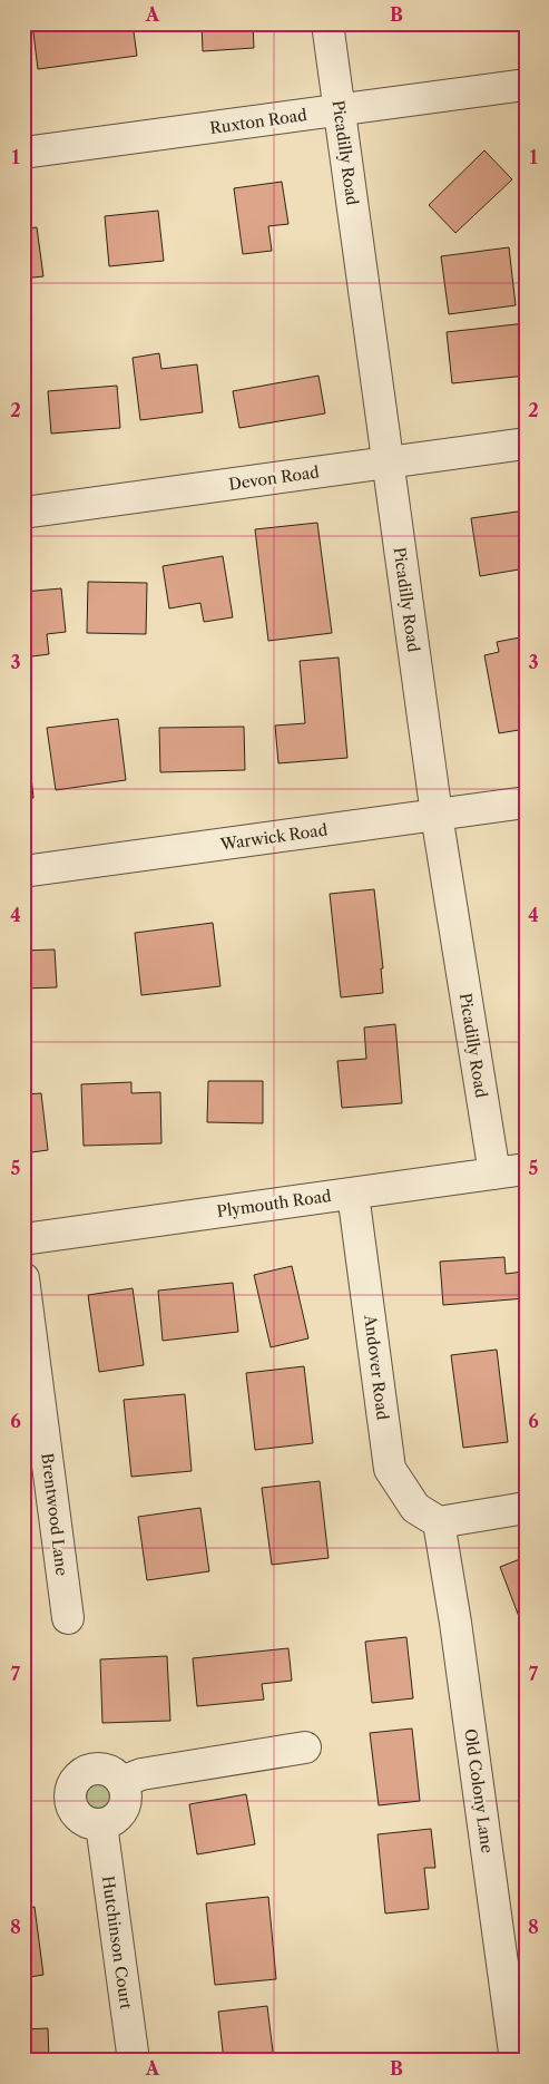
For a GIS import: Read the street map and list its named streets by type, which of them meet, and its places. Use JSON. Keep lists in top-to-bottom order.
{
  "streets": {
    "street": [
      "Ruxton Road",
      "Picadilly Road",
      "Devon Road",
      "Warwick Road",
      "Plymouth Road",
      "Andover Road",
      "Brentwood Lane",
      "Old Colony Lane",
      "Hutchinson Court"
    ]
  },
  "crossings": [
    ["Ruxton Road", "Picadilly Road"],
    ["Picadilly Road", "Devon Road"],
    ["Picadilly Road", "Warwick Road"],
    ["Picadilly Road", "Plymouth Road"],
    ["Plymouth Road", "Andover Road"],
    ["Andover Road", "Old Colony Lane"]
  ],
  "grid": {
    "columns": ["A", "B"],
    "rows": [
      "1",
      "2",
      "3",
      "4",
      "5",
      "6",
      "7",
      "8"
    ]
  }
}
